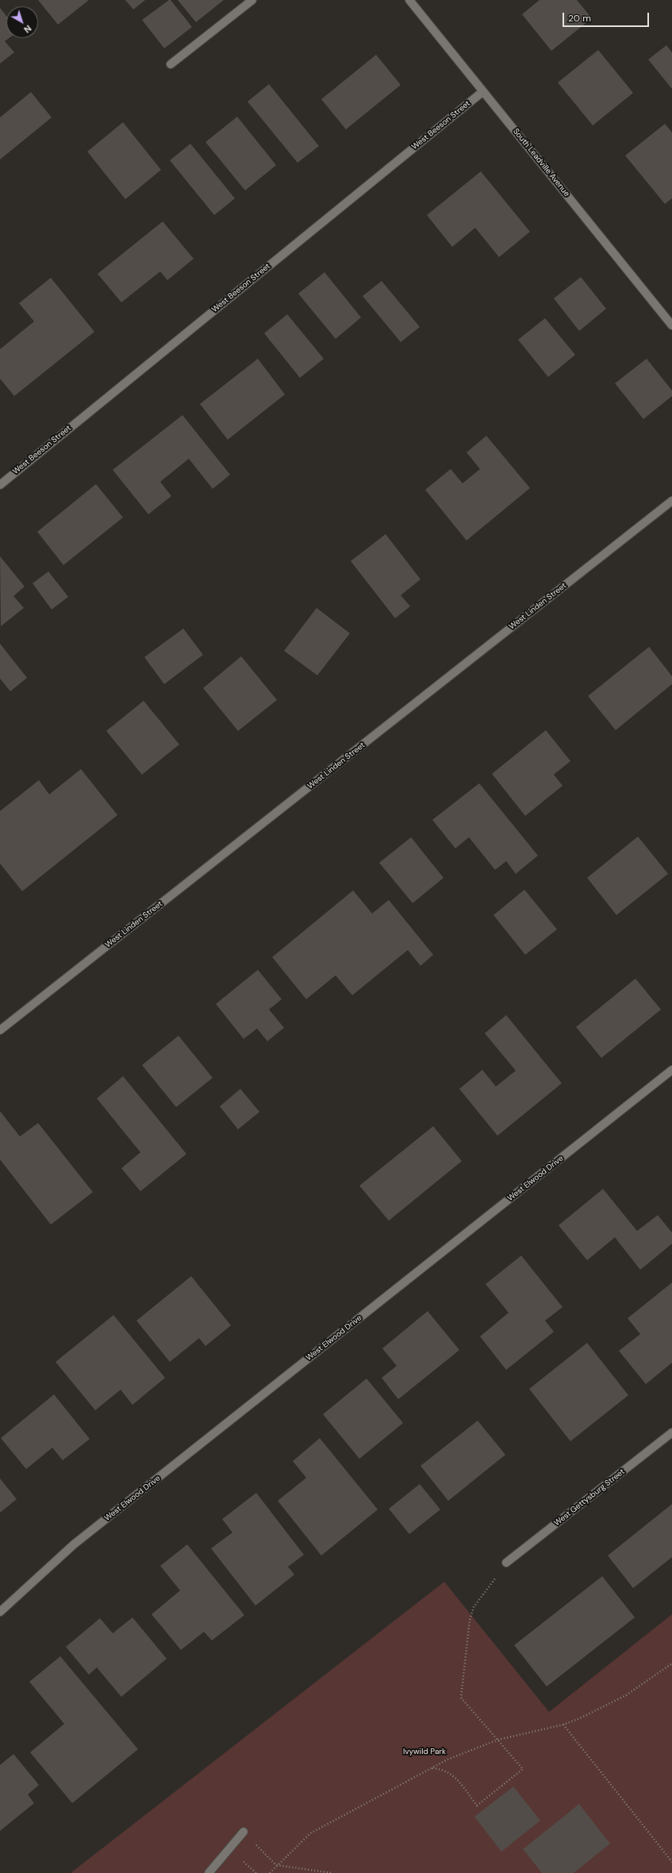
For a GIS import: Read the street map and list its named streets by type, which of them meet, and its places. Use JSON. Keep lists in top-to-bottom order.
{
  "streets": {
    "street": [
      "West Beeson Street",
      "South Leadville Avenue",
      "West Linden Street",
      "West Elwood Drive",
      "West Gettysburg Street"
    ]
  },
  "crossings": [
    ["West Beeson Street", "South Leadville Avenue"]
  ],
  "parks": ["Ivywild Park"],
  "scale_bar": "20 m",
  "north": "bottom right"
}
